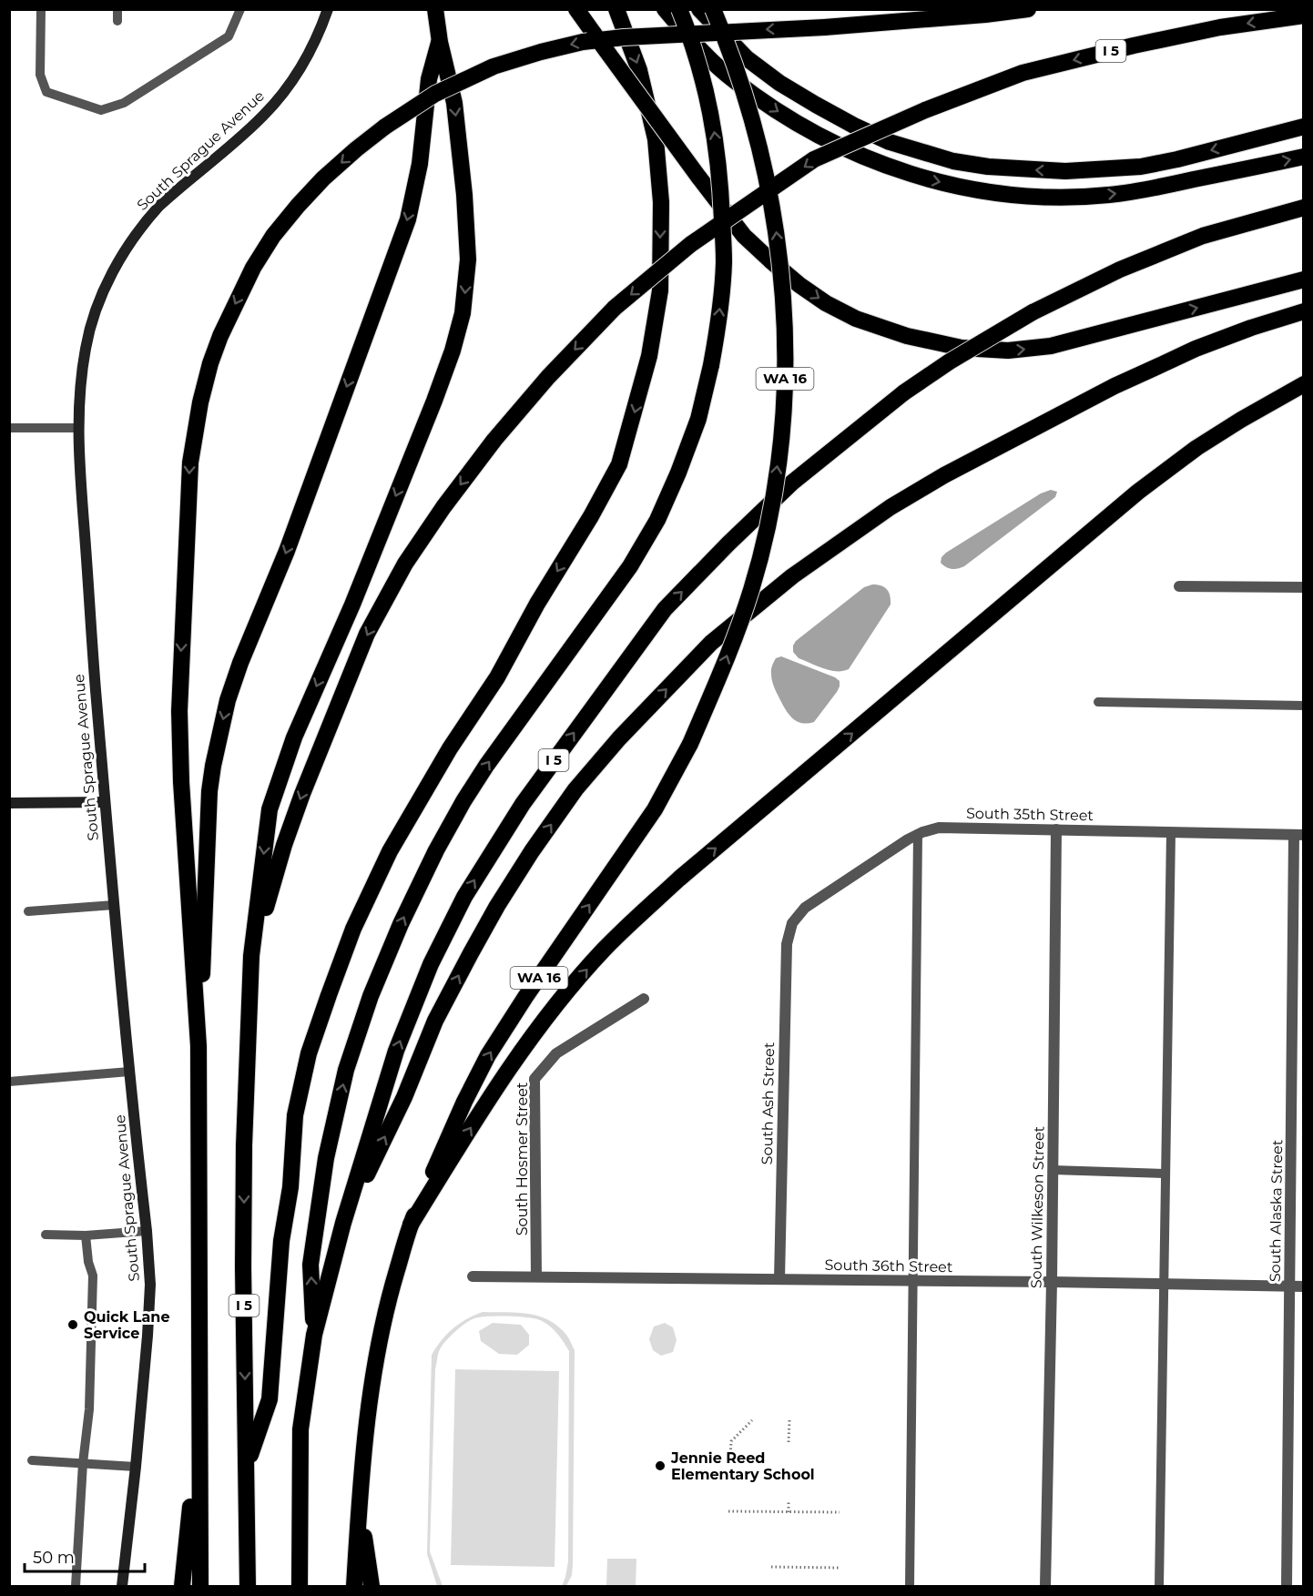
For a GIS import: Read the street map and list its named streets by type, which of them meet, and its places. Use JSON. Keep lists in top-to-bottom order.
{
  "streets": {
    "highway": ["I 5", "WA 16"],
    "street": [
      "South Sprague Avenue",
      "South 35th Street",
      "South Ash Street",
      "South Hosmer Street",
      "South Wilkeson Street",
      "South Alaska Street",
      "South 36th Street"
    ]
  },
  "crossings": [
    ["South 35th Street", "South Ash Street"],
    ["South 35th Street", "South Wilkeson Street"],
    ["South 35th Street", "South Alaska Street"],
    ["South Ash Street", "South 36th Street"],
    ["South Hosmer Street", "South 36th Street"],
    ["South Wilkeson Street", "South 36th Street"],
    ["South Alaska Street", "South 36th Street"]
  ],
  "places": ["Quick Lane Service", "Jennie Reed Elementary School"],
  "scale_bar": "50 m"
}
